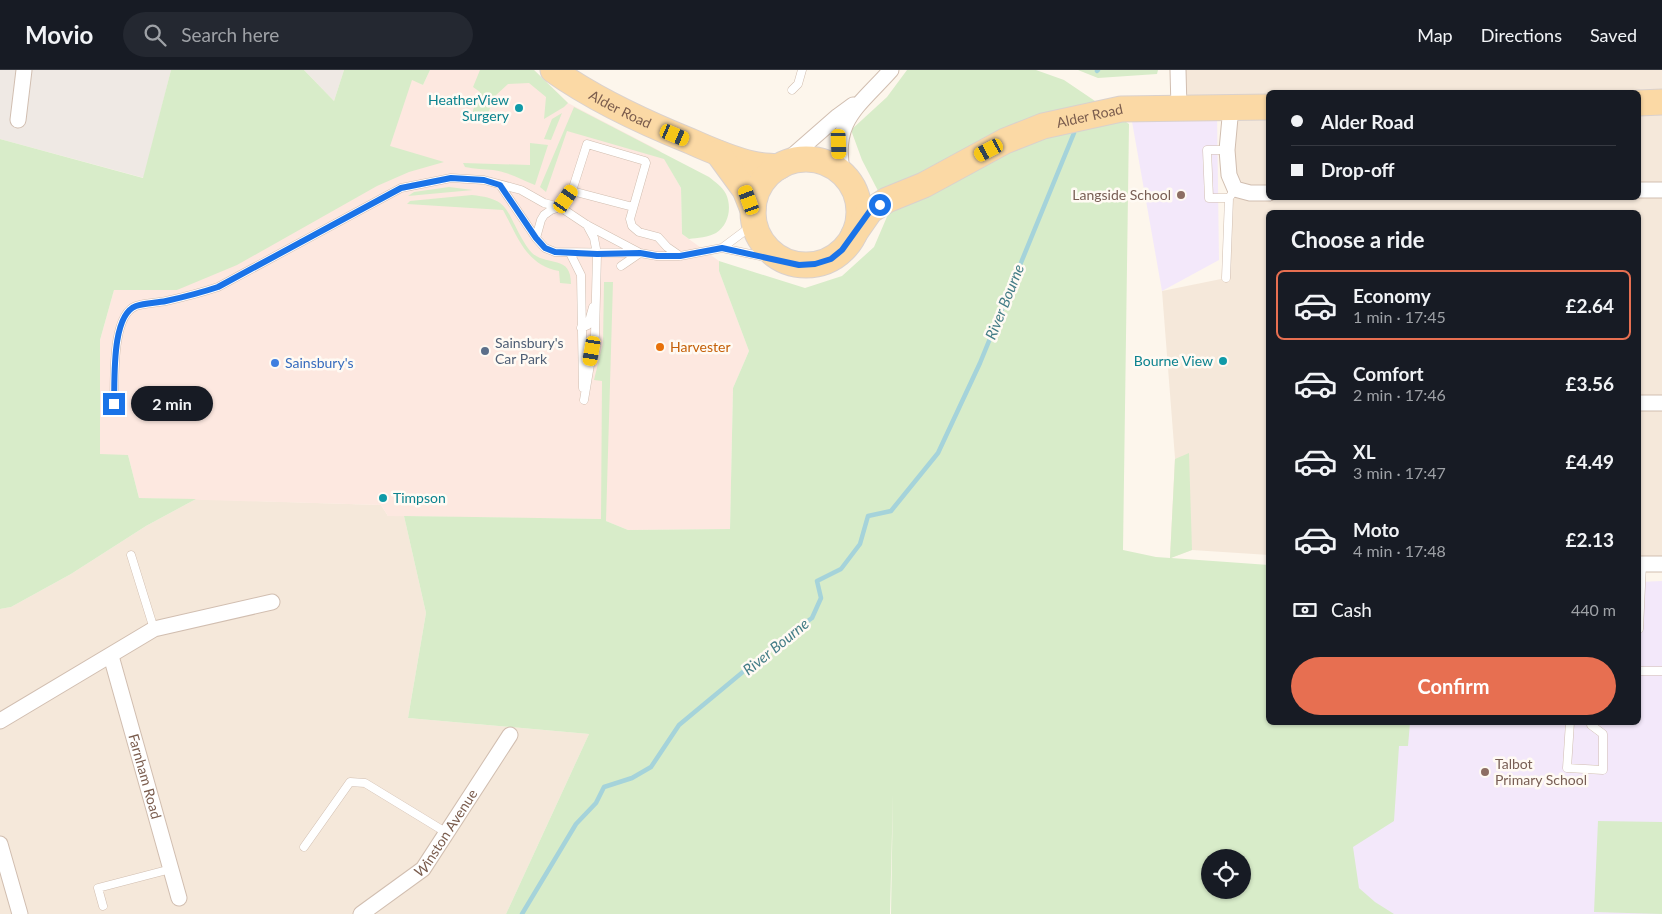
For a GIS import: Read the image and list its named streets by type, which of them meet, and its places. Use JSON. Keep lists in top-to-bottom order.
{
  "streets": {
    "main road": ["Alder Road"],
    "street": ["Farnham Road", "Winston Avenue"]
  },
  "water": ["River Bourne"],
  "places": [
    "HeatherView Surgery",
    "Langside School",
    "Harvester",
    "Sainsbury's Car Park",
    "Bourne View",
    "Sainsbury's",
    "Timpson",
    "Talbot Primary School"
  ],
  "page": {
    "header": "Movio",
    "search": "Search here",
    "nav": ["Map", "Directions", "Saved"],
    "banner": ["Alder Road", "Drop-off"],
    "heading": "Choose a ride",
    "list": [
      {
        "name": "Economy",
        "note": "1 min · 17:45",
        "value": "£2.64"
      },
      {
        "name": "Comfort",
        "note": "2 min · 17:46",
        "value": "£3.56"
      },
      {
        "name": "XL",
        "note": "3 min · 17:47",
        "value": "£4.49"
      },
      {
        "name": "Moto",
        "note": "4 min · 17:48",
        "value": "£2.13"
      }
    ],
    "bubble": "2 min",
    "pay": ["Cash", "440 m"],
    "buttons": "Confirm"
  }
}
